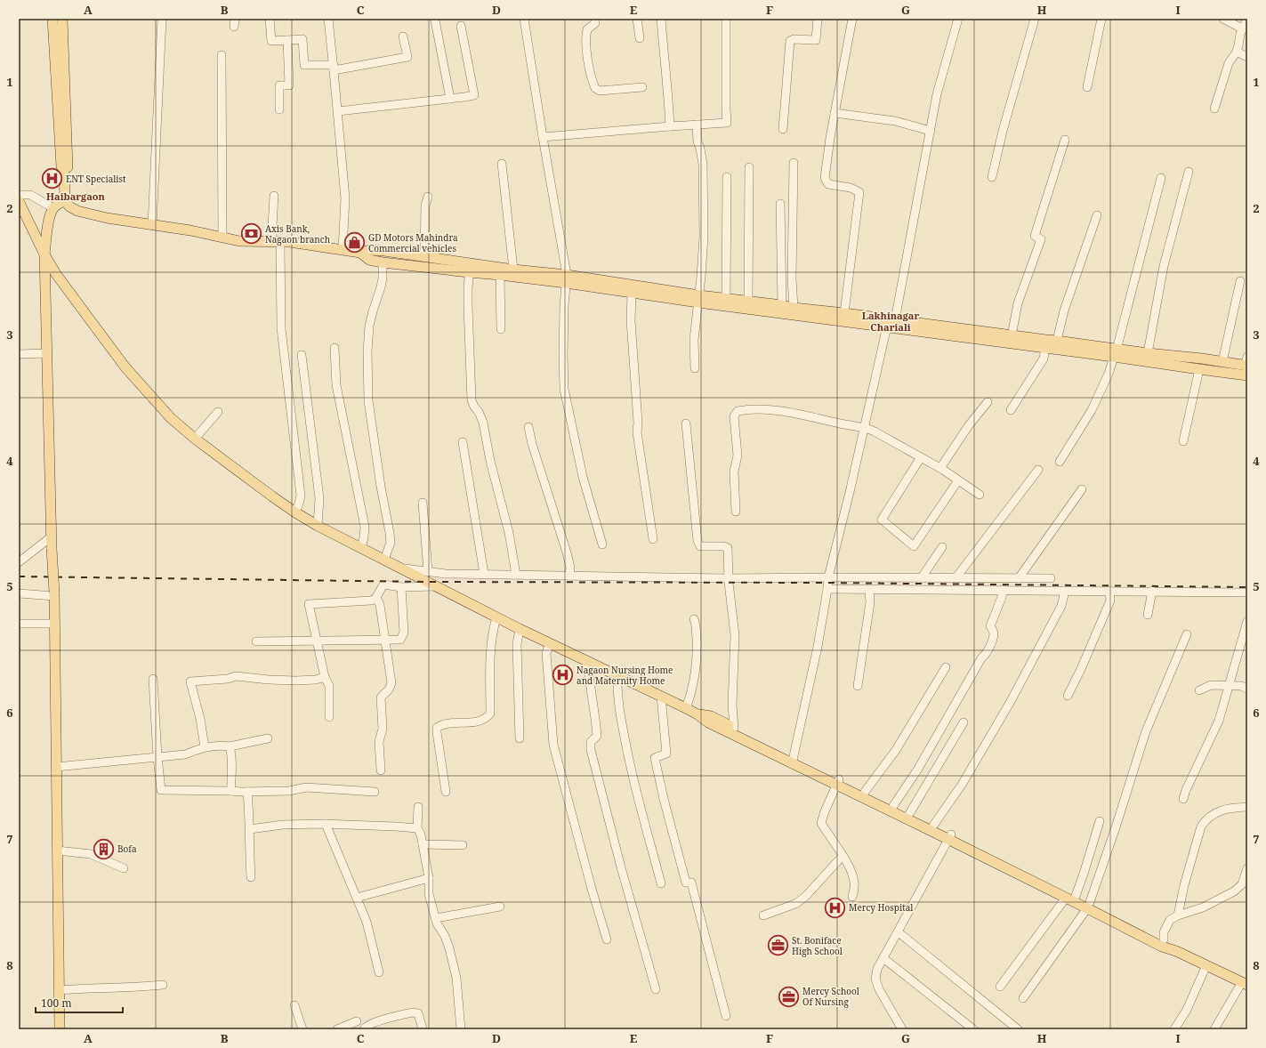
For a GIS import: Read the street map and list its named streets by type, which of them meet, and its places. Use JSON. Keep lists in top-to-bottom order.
{
  "districts": ["Haibargaon", "Lakhinagar Chariali"],
  "places": {
    "hospital": ["ENT Specialist", "Nagaon Nursing Home and Maternity Home", "Mercy Hospital"],
    "bank": ["Axis Bank, Nagaon branch"],
    "shop": ["GD Motors Mahindra Commercial vehicles"],
    "building": ["Bofa"],
    "office": ["St. Boniface High School", "Mercy School Of Nursing"]
  },
  "scale_bar": "100 m",
  "grid": {
    "columns": [
      "A",
      "B",
      "C",
      "D",
      "E",
      "F",
      "G",
      "H",
      "I"
    ],
    "rows": [
      "1",
      "2",
      "3",
      "4",
      "5",
      "6",
      "7",
      "8"
    ]
  }
}
